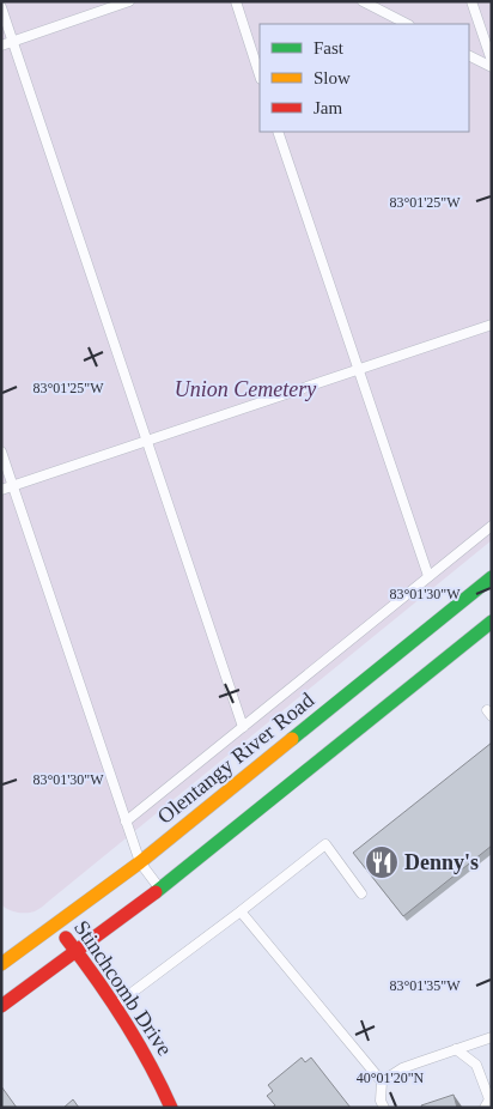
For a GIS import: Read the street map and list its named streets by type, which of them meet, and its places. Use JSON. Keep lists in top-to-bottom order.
{
  "streets": {
    "main road": ["Olentangy River Road", "Stinchcomb Drive"]
  },
  "crossings": [
    ["Olentangy River Road", "Stinchcomb Drive"]
  ],
  "parks": ["Union Cemetery"],
  "places": {
    "restaurant": ["Denny's"]
  },
  "legend": ["Fast", "Slow", "Jam"],
  "coordinates": [
    "83°01'25\"W",
    "83°01'30\"W",
    "83°01'35\"W",
    "40°01'20\"N"
  ]
}
